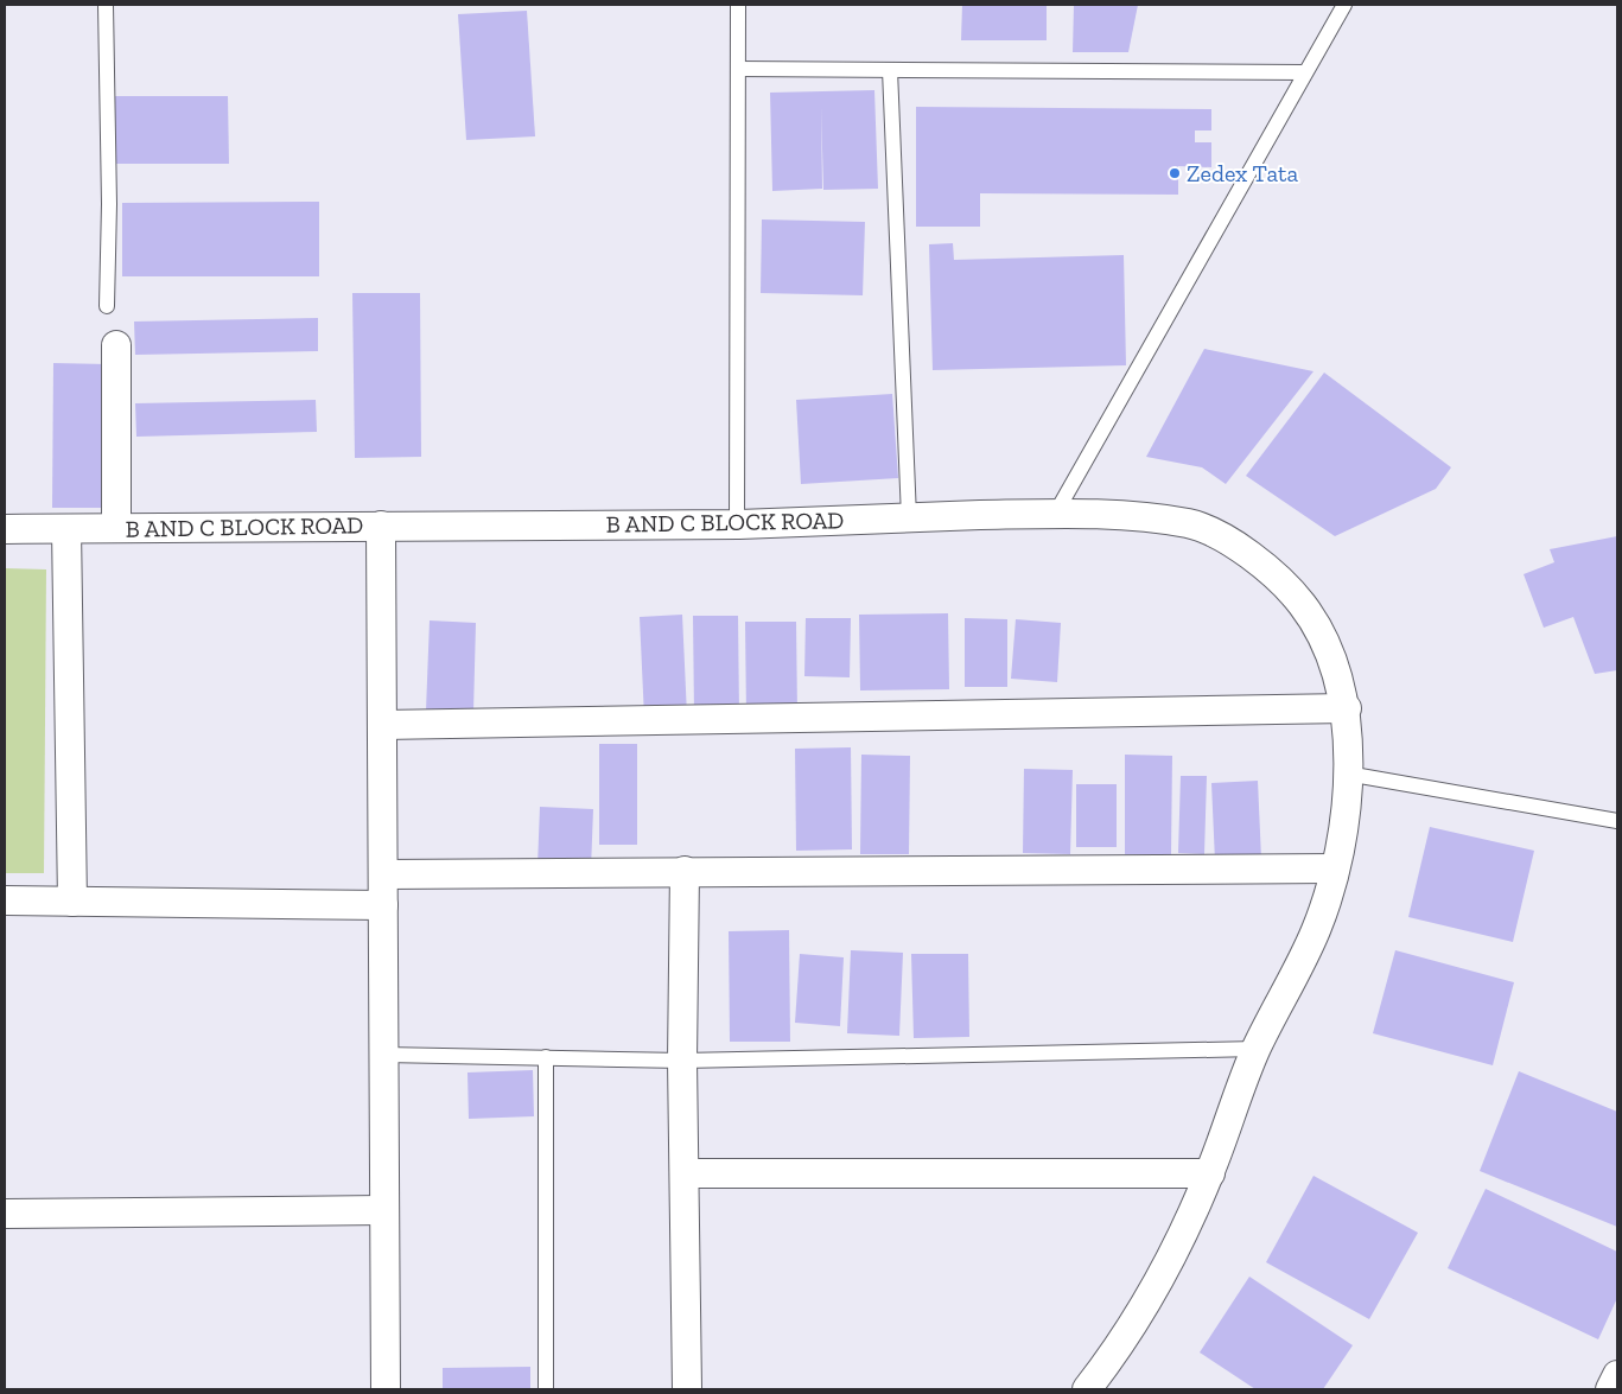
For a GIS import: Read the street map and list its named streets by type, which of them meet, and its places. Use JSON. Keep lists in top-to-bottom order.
{
  "streets": {
    "street": ["B AND C BLOCK ROAD"]
  },
  "places": ["Zedex Tata"]
}
